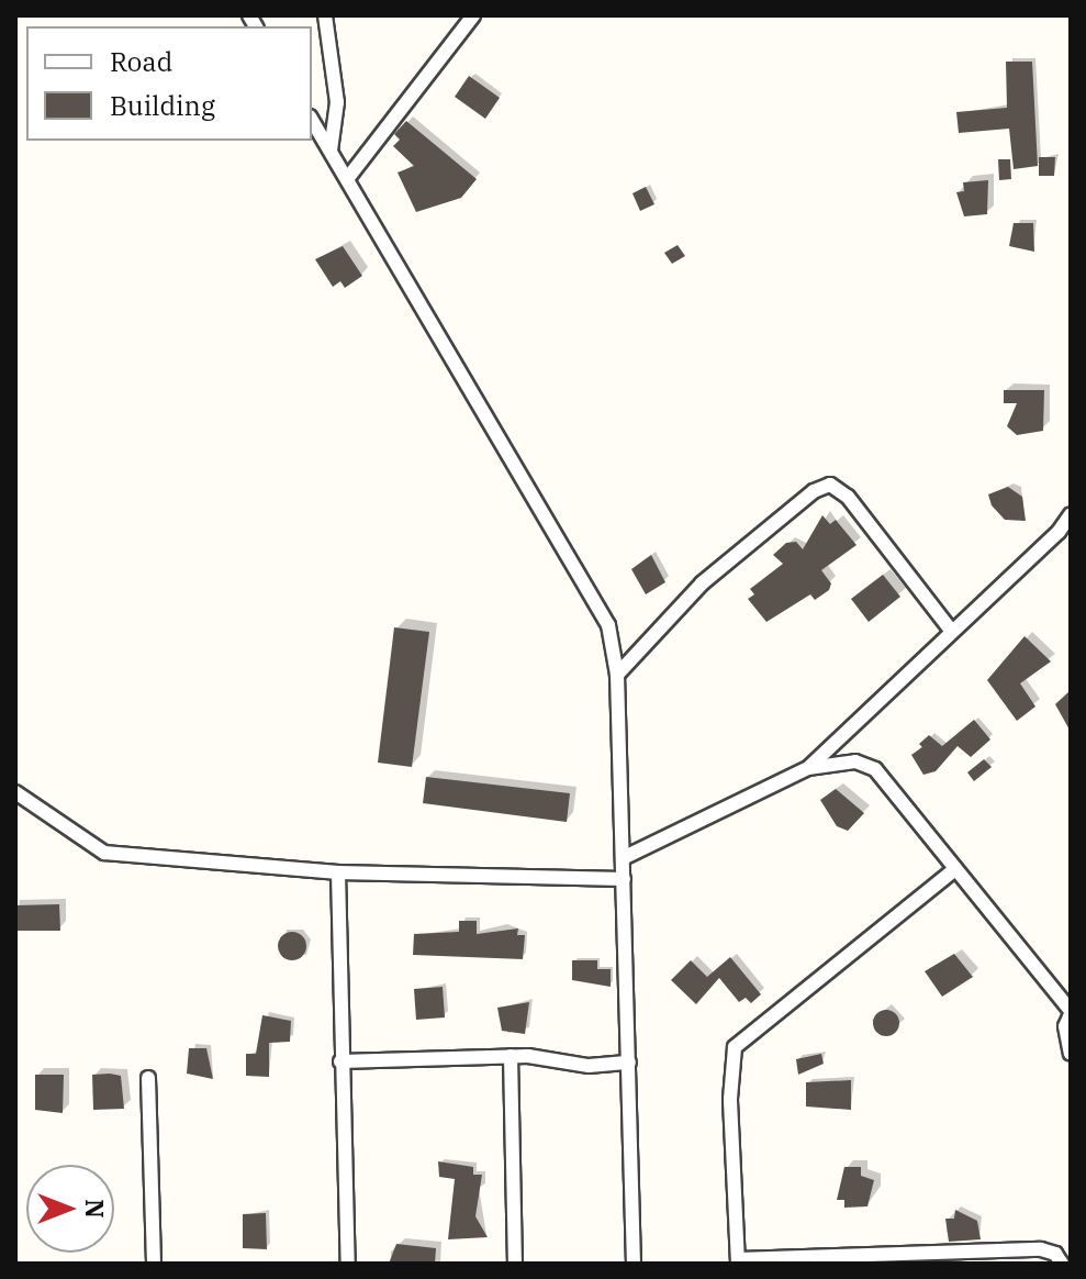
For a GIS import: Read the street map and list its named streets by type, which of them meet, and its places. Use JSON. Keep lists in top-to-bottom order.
{
  "legend": ["Road", "Building"],
  "north": "right"
}
